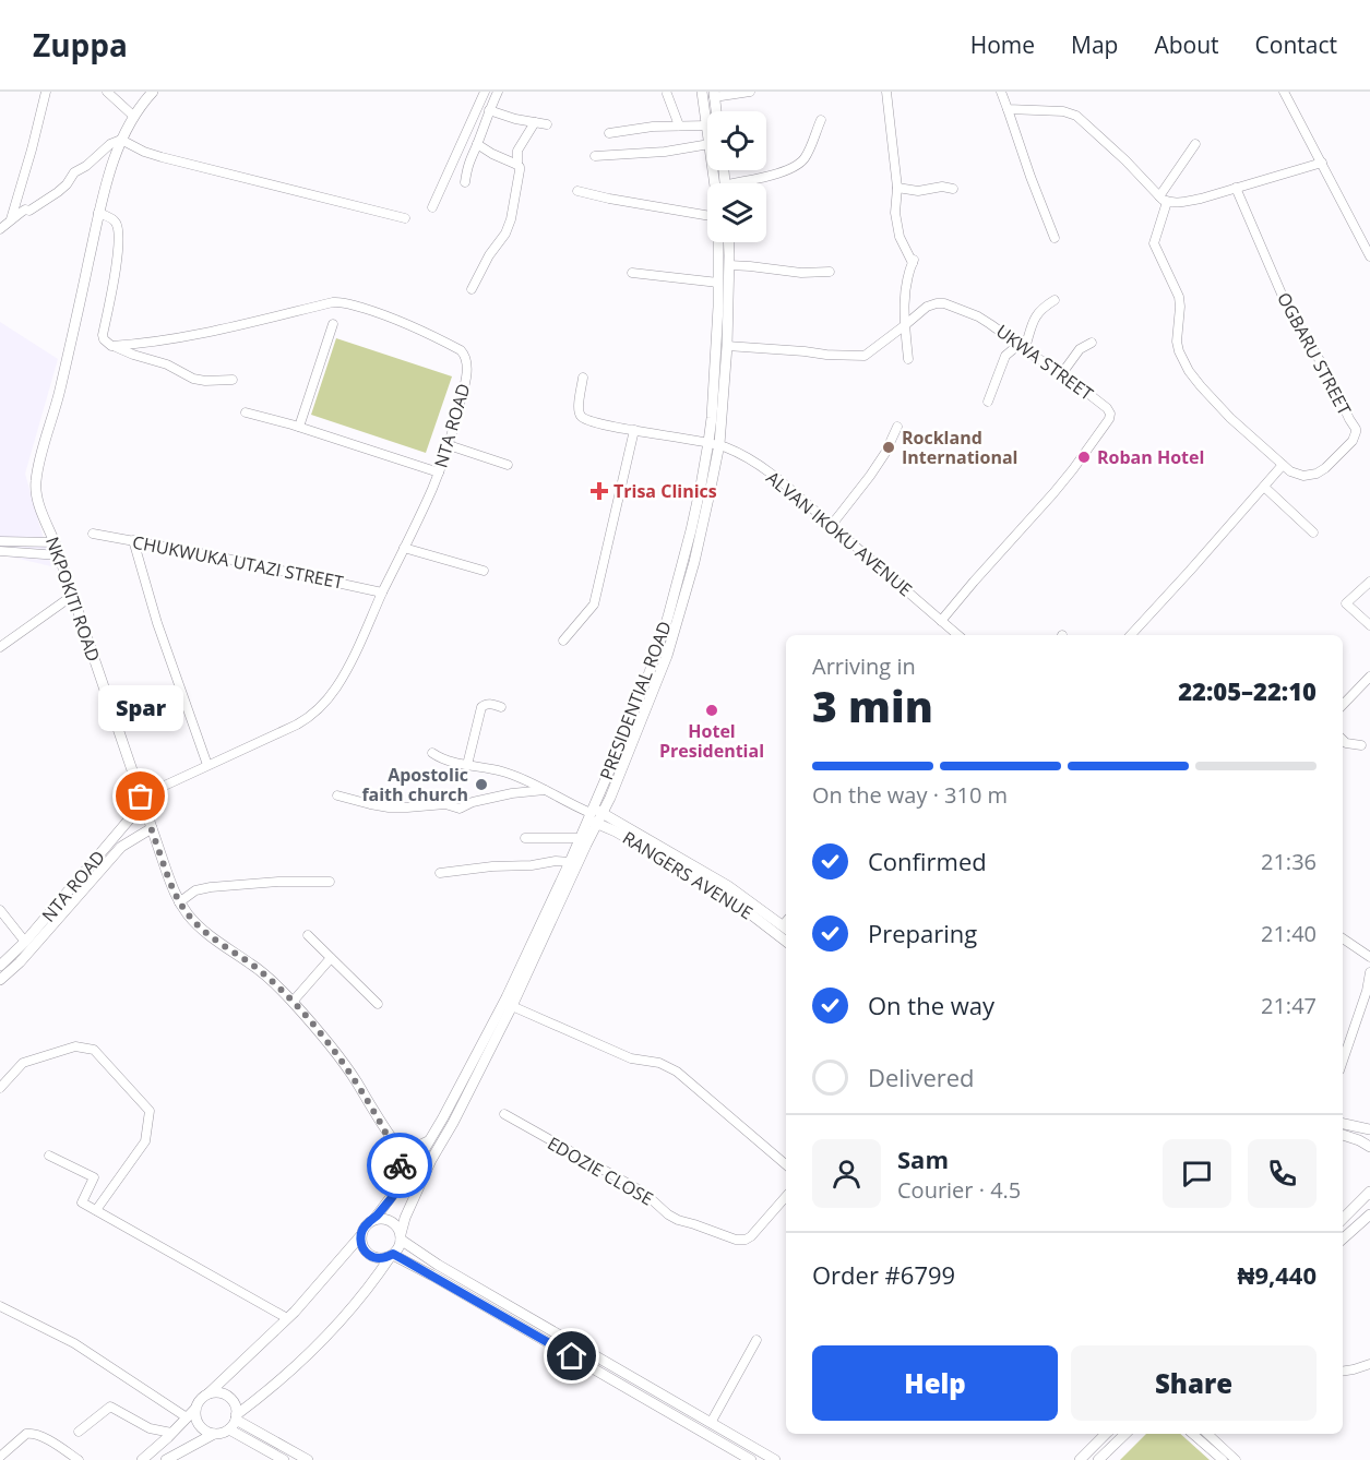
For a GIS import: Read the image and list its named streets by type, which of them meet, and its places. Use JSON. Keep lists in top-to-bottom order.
{
  "streets": {
    "main road": [
      "NTA ROAD",
      "NKPOKITI ROAD",
      "PRESIDENTIAL ROAD",
      "RANGERS AVENUE"
    ],
    "street": [
      "OGBARU STREET",
      "UKWA STREET",
      "ALVAN IKOKU AVENUE",
      "CHUKWUKA UTAZI STREET",
      "EDOZIE CLOSE"
    ]
  },
  "crossings": [
    ["UKWA STREET", "ALVAN IKOKU AVENUE"],
    ["UKWA STREET", "PRESIDENTIAL ROAD"],
    ["NTA ROAD", "CHUKWUKA UTAZI STREET"],
    ["NTA ROAD", "NKPOKITI ROAD"],
    ["ALVAN IKOKU AVENUE", "PRESIDENTIAL ROAD"],
    ["NKPOKITI ROAD", "PRESIDENTIAL ROAD"]
  ],
  "places": {
    "other": [
      "Rockland International",
      "Roban Hotel",
      "Hotel Presidential",
      "Apostolic faith church",
      "Spar"
    ],
    "health": ["Trisa Clinics"]
  },
  "page": {
    "header": "Zuppa",
    "nav": [
      "Home",
      "Map",
      "About",
      "Contact"
    ],
    "heading": ["3 min", "Arriving in", "22:05–22:10"],
    "panel": [
      "Sam",
      "Courier · 4.5",
      "Order #6799",
      "₦9,440"
    ],
    "bubble": "Spar",
    "bar": "On the way · 310 m",
    "list": [
      ["Confirmed", "21:36"],
      ["Preparing", "21:40"],
      ["On the way", "21:47"],
      "Delivered"
    ],
    "buttons": ["Help", "Share"]
  }
}
